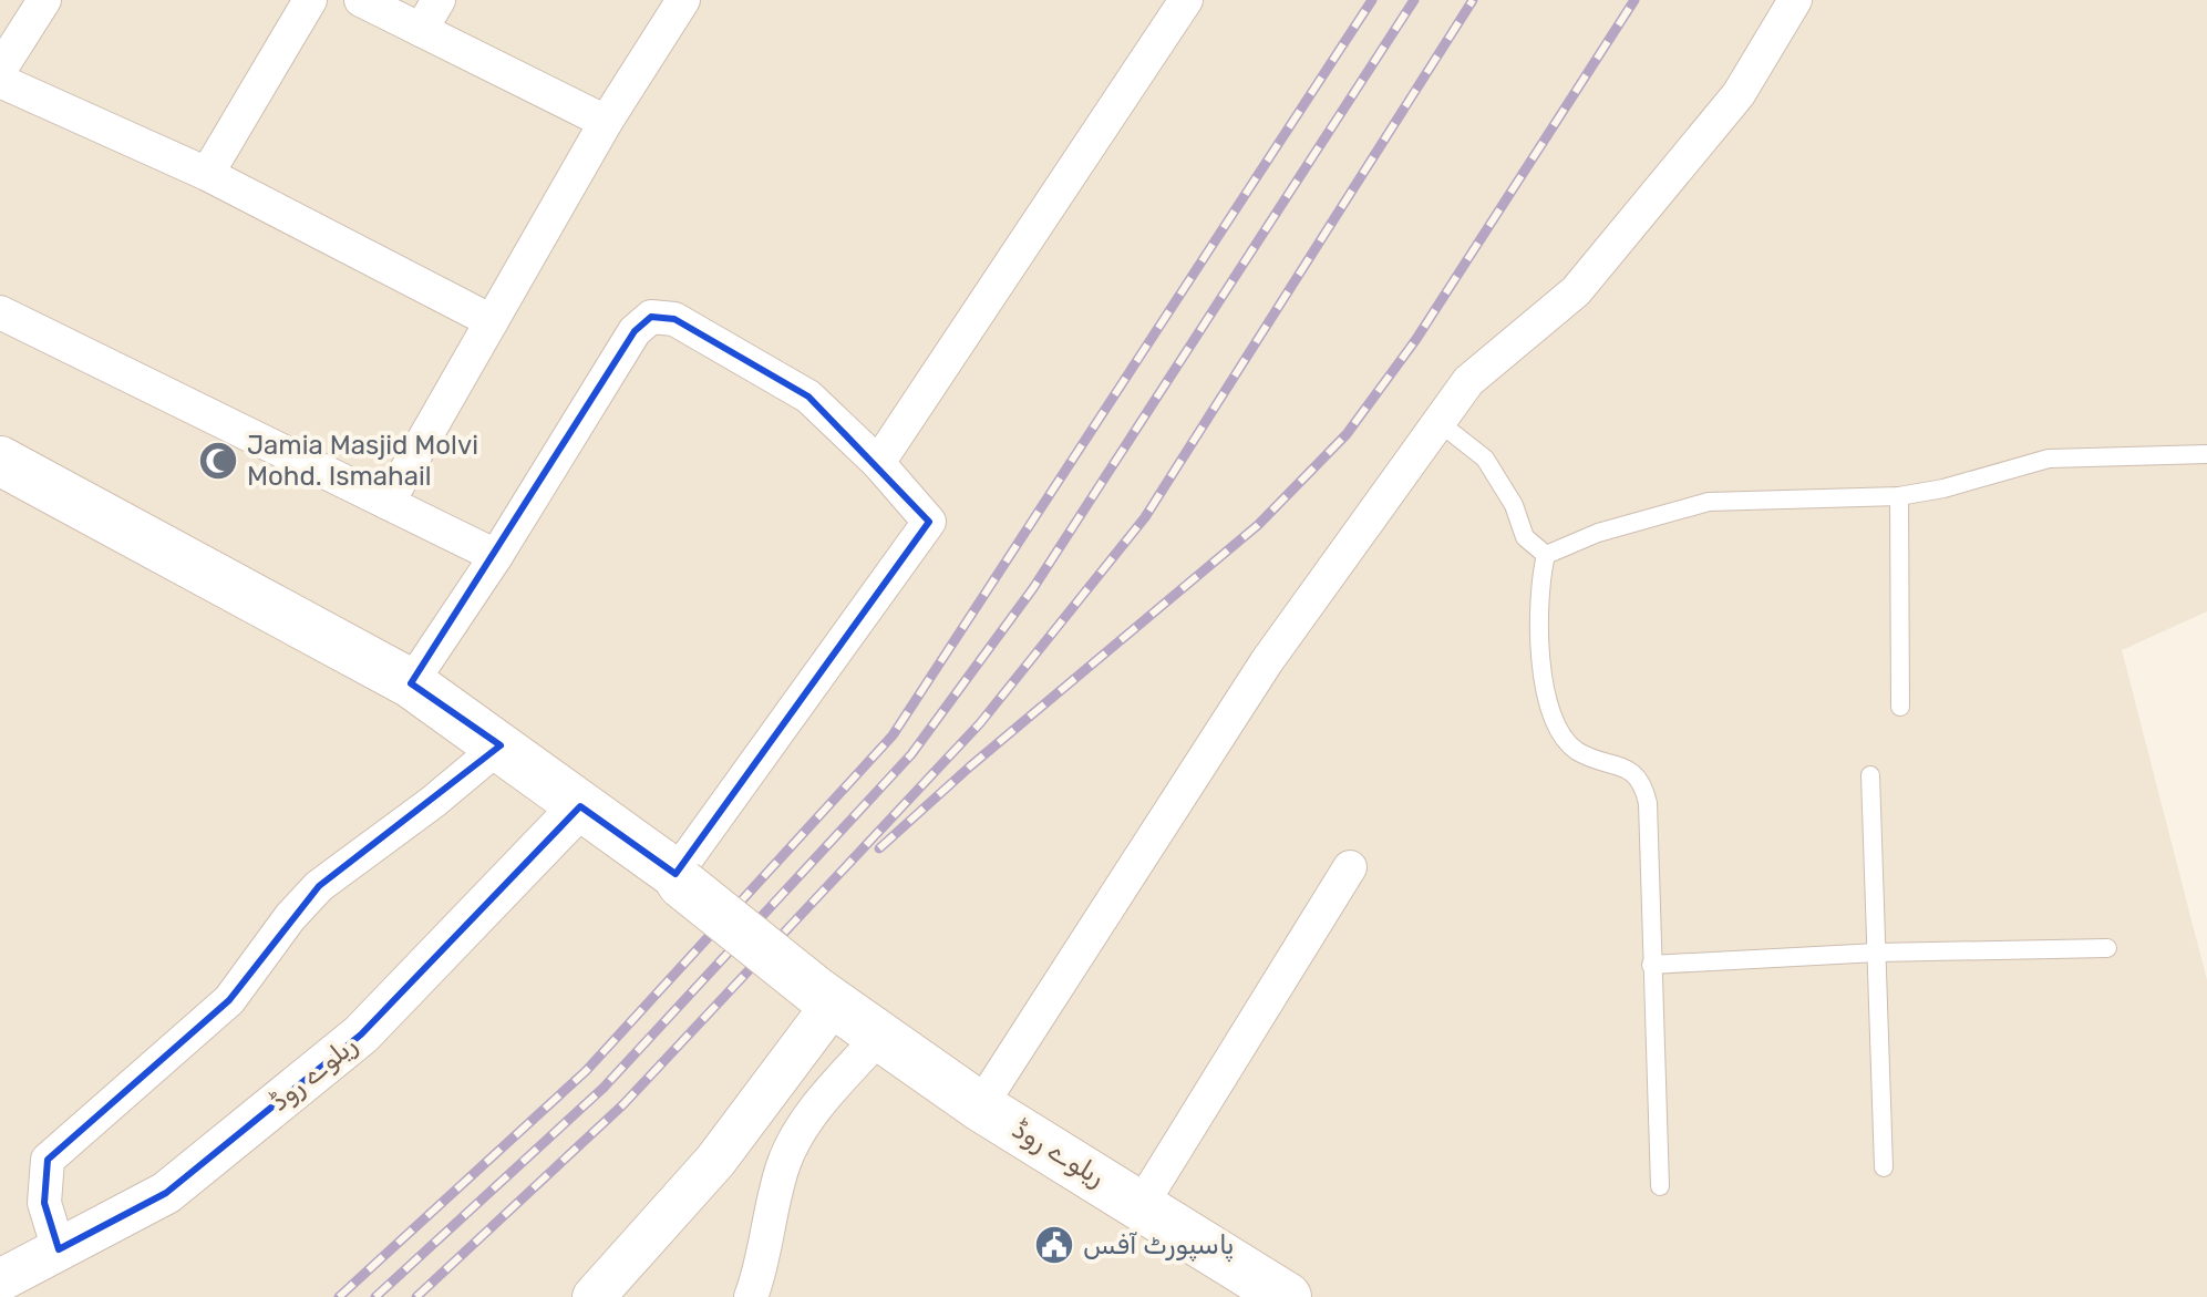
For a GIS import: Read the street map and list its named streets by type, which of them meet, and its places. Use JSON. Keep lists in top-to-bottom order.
{
  "streets": {
    "main road": ["ریلوے روڈ"]
  },
  "places": {
    "mosque": ["Jamia Masjid Molvi Mohd. Ismahail"],
    "public building": ["پاسپورٹ آفس"]
  }
}
